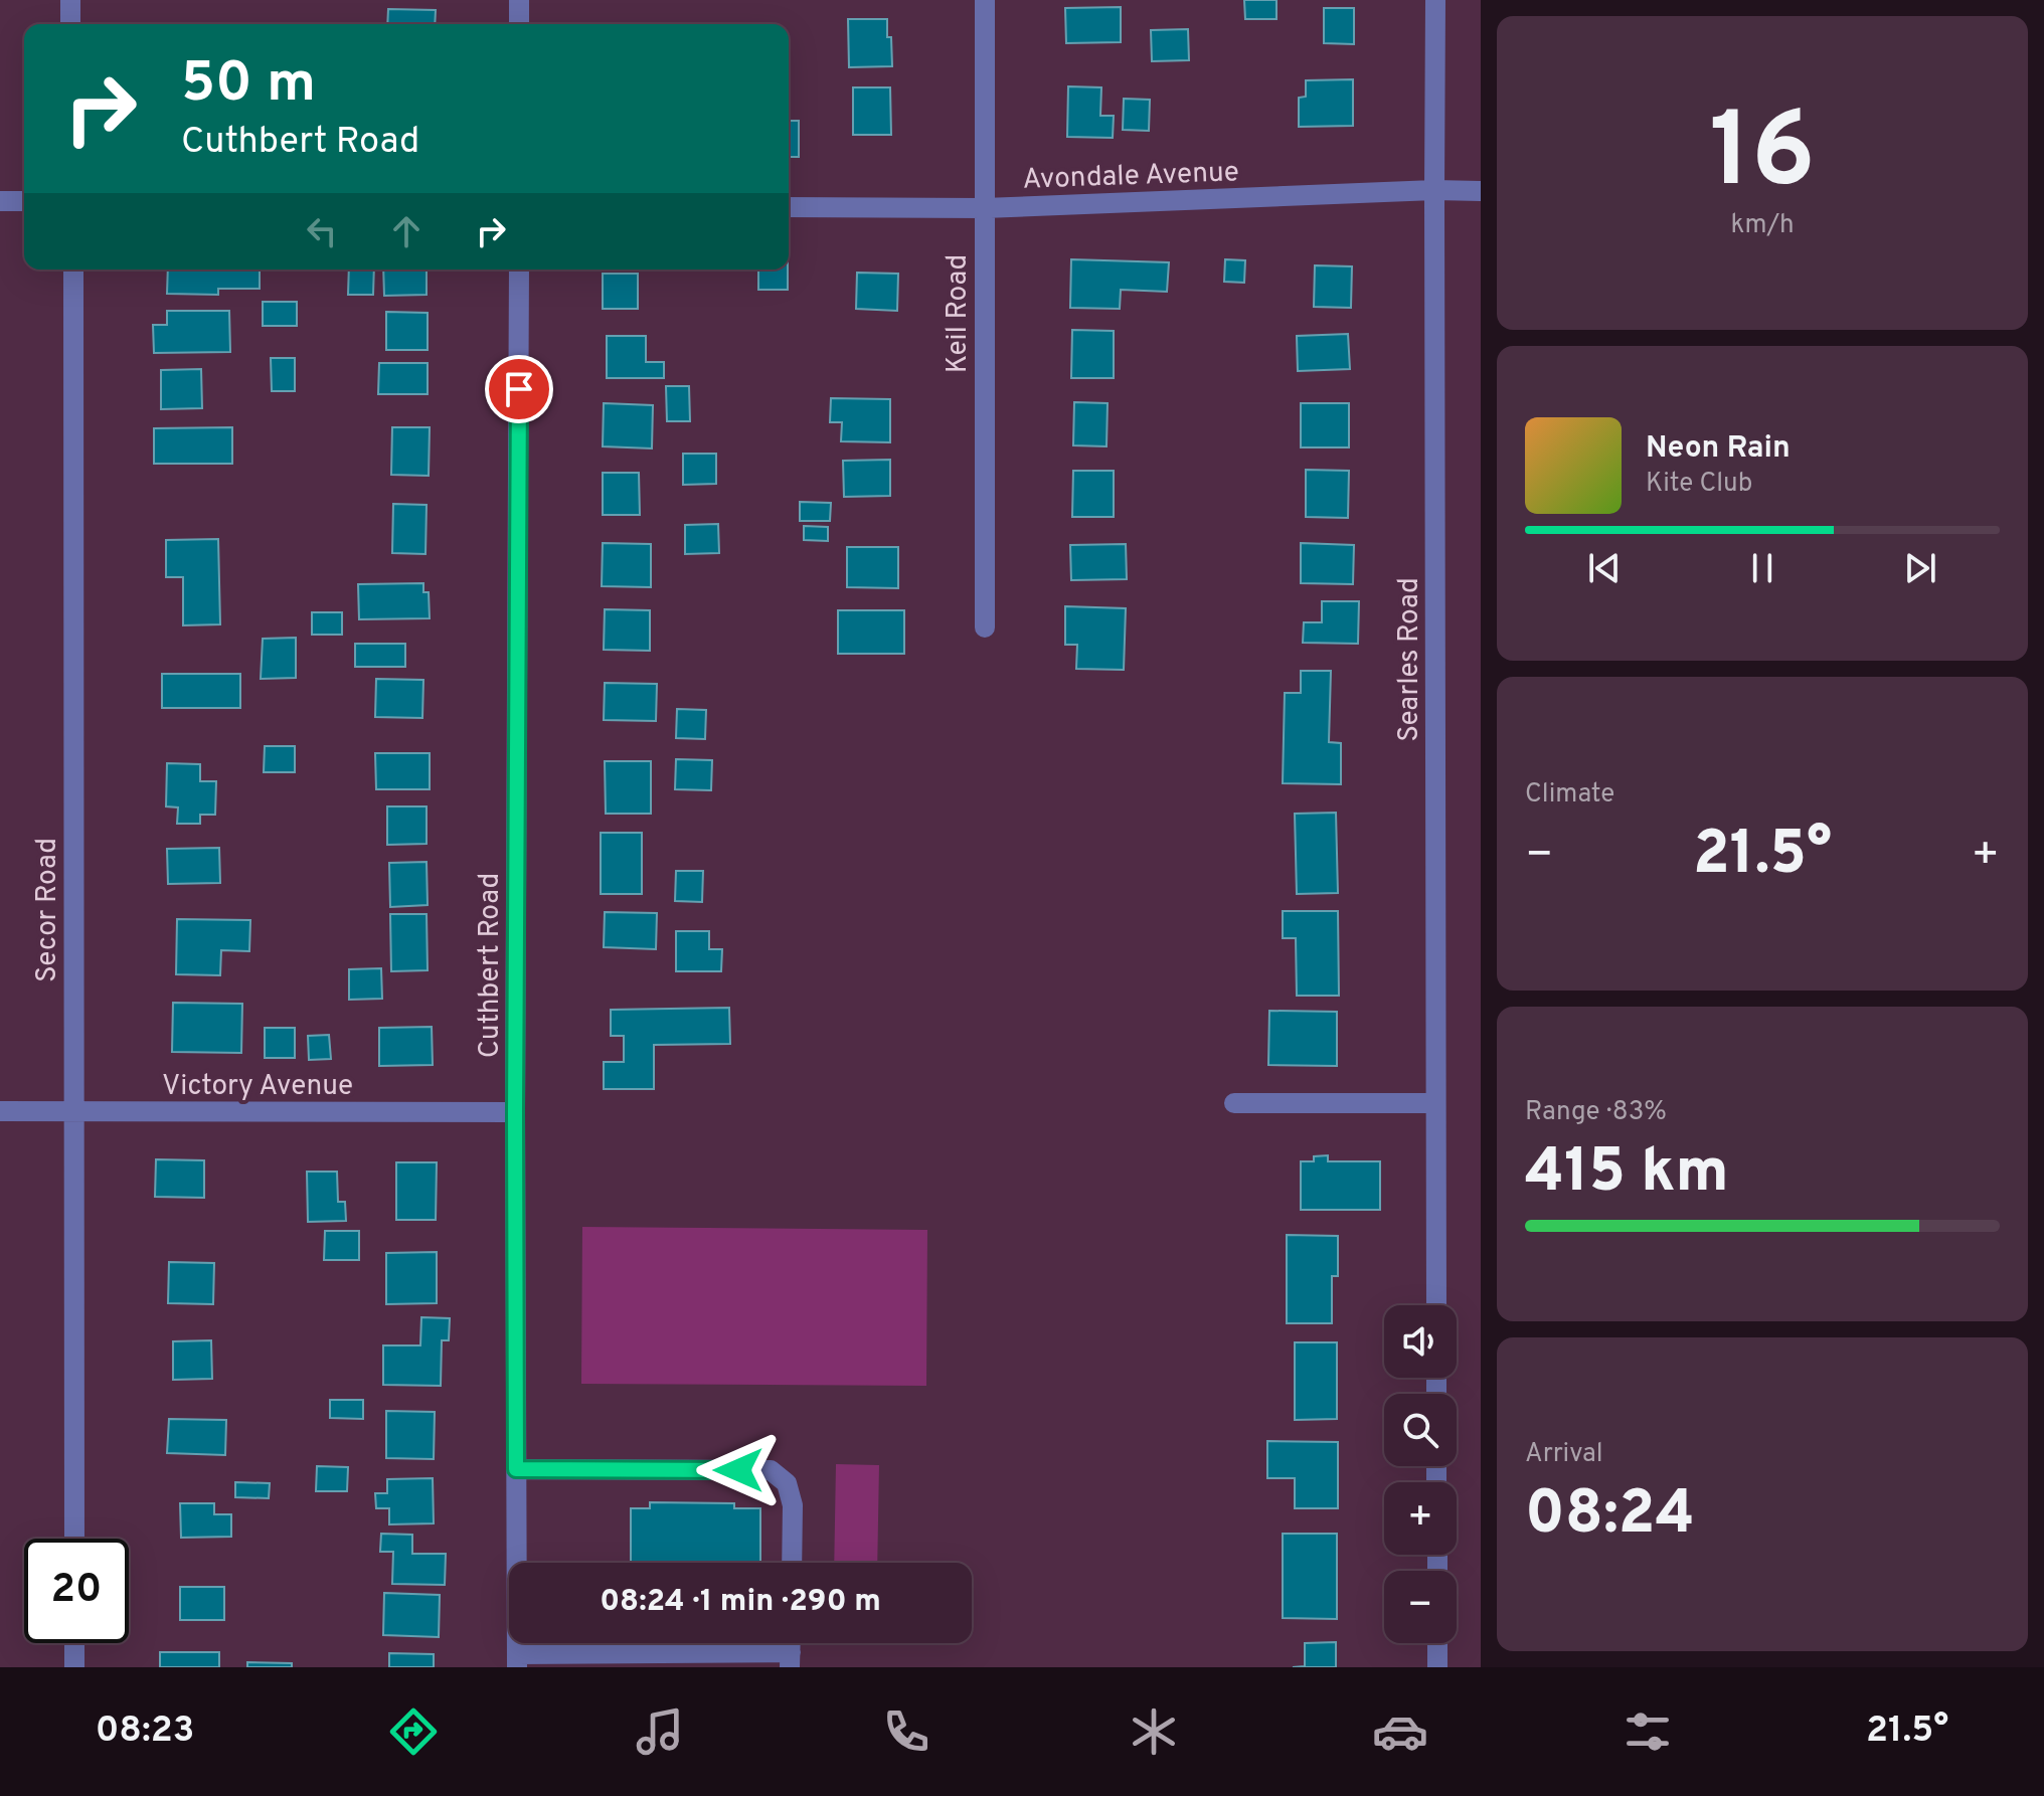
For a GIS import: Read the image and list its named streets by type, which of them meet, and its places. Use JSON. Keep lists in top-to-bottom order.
{
  "streets": {
    "street": [
      "Avondale Avenue",
      "Keil Road",
      "Searles Road",
      "Secor Road",
      "Cuthbert Road",
      "Victory Avenue"
    ]
  },
  "crossings": [
    ["Avondale Avenue", "Keil Road"],
    ["Avondale Avenue", "Searles Road"],
    ["Secor Road", "Victory Avenue"],
    ["Cuthbert Road", "Victory Avenue"]
  ],
  "page": {
    "tile": [
      ["16", "km/h"],
      "Climate",
      ["Range · 83%", "415 km"],
      ["Arrival", "08:24"]
    ],
    "turn": ["50 m", "Cuthbert Road"],
    "song": ["Neon Rain", "Kite Club"],
    "heat": ["−", "21.5°", "+"],
    "map_buttons": ["+", "−"],
    "limit": "20",
    "trip": "08:24 · 1 min · 290 m",
    "tabs": ["08:23", "21.5°"]
  }
}
